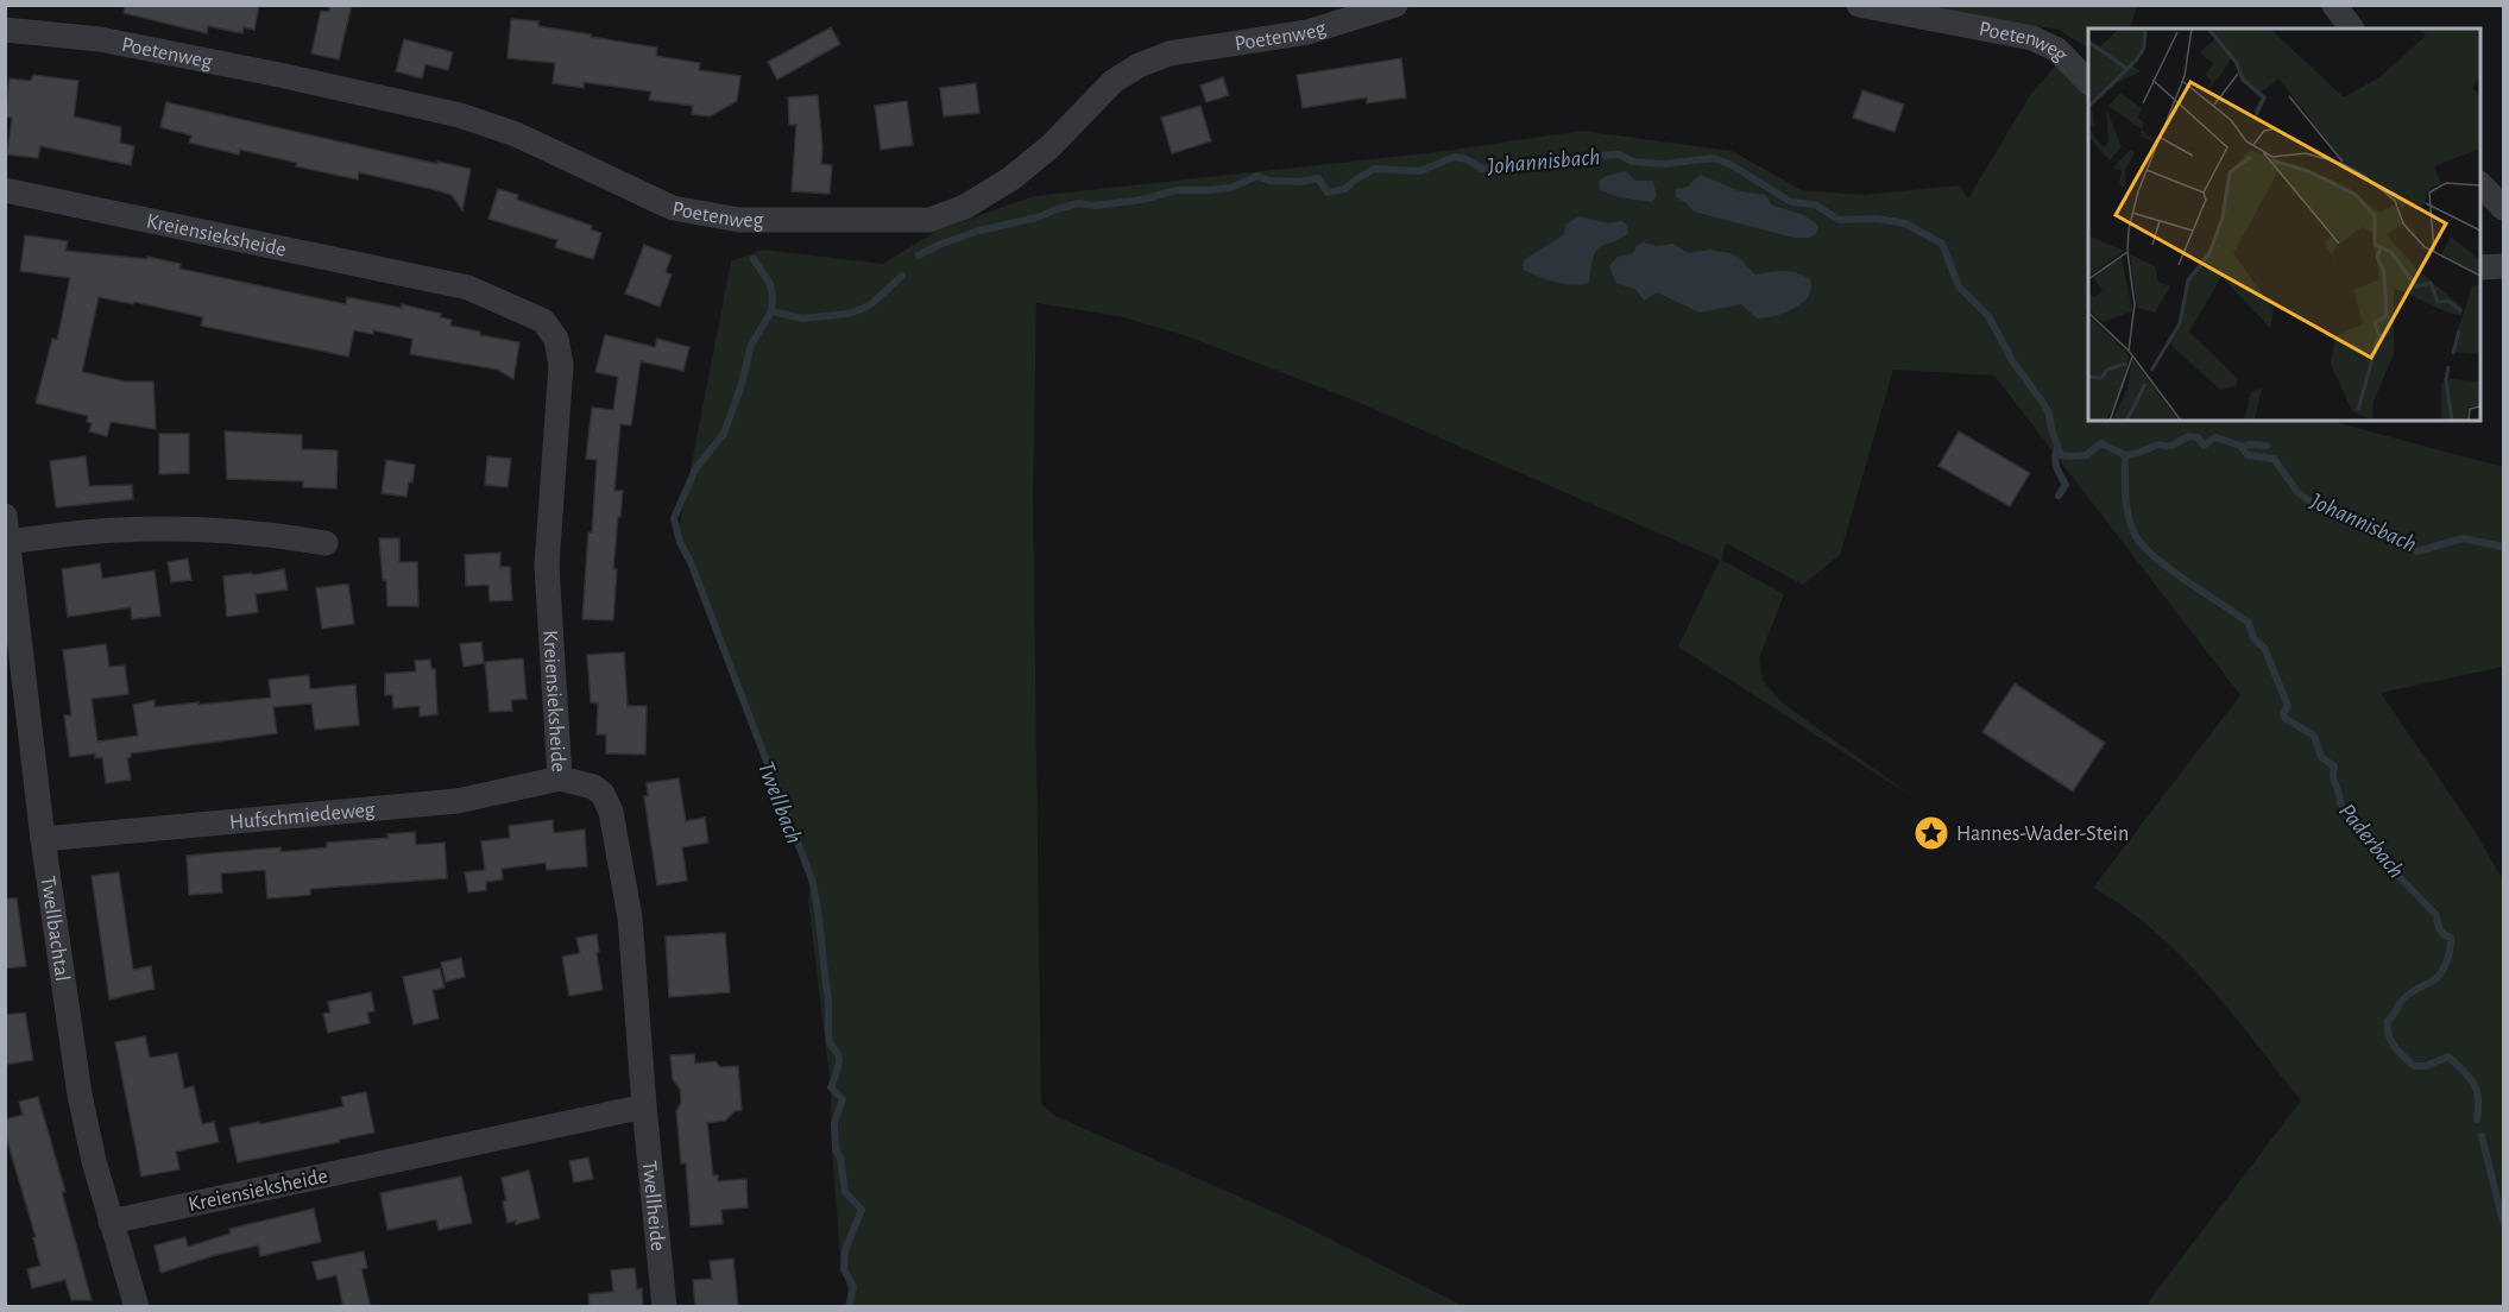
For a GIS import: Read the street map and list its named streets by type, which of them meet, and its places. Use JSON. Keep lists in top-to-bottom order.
{
  "streets": {
    "street": [
      "Poetenweg",
      "Kreiensieksheide",
      "Hufschmiedeweg",
      "Twellbachtal",
      "Twellheide"
    ]
  },
  "crossings": [
    ["Kreiensieksheide", "Hufschmiedeweg"],
    ["Kreiensieksheide", "Twellbachtal"],
    ["Kreiensieksheide", "Twellheide"],
    ["Hufschmiedeweg", "Twellbachtal"]
  ],
  "water": ["Johannisbach", "Twellbach", "Paderbach"],
  "places": {
    "place": ["Hannes-Wader-Stein"]
  }
}
